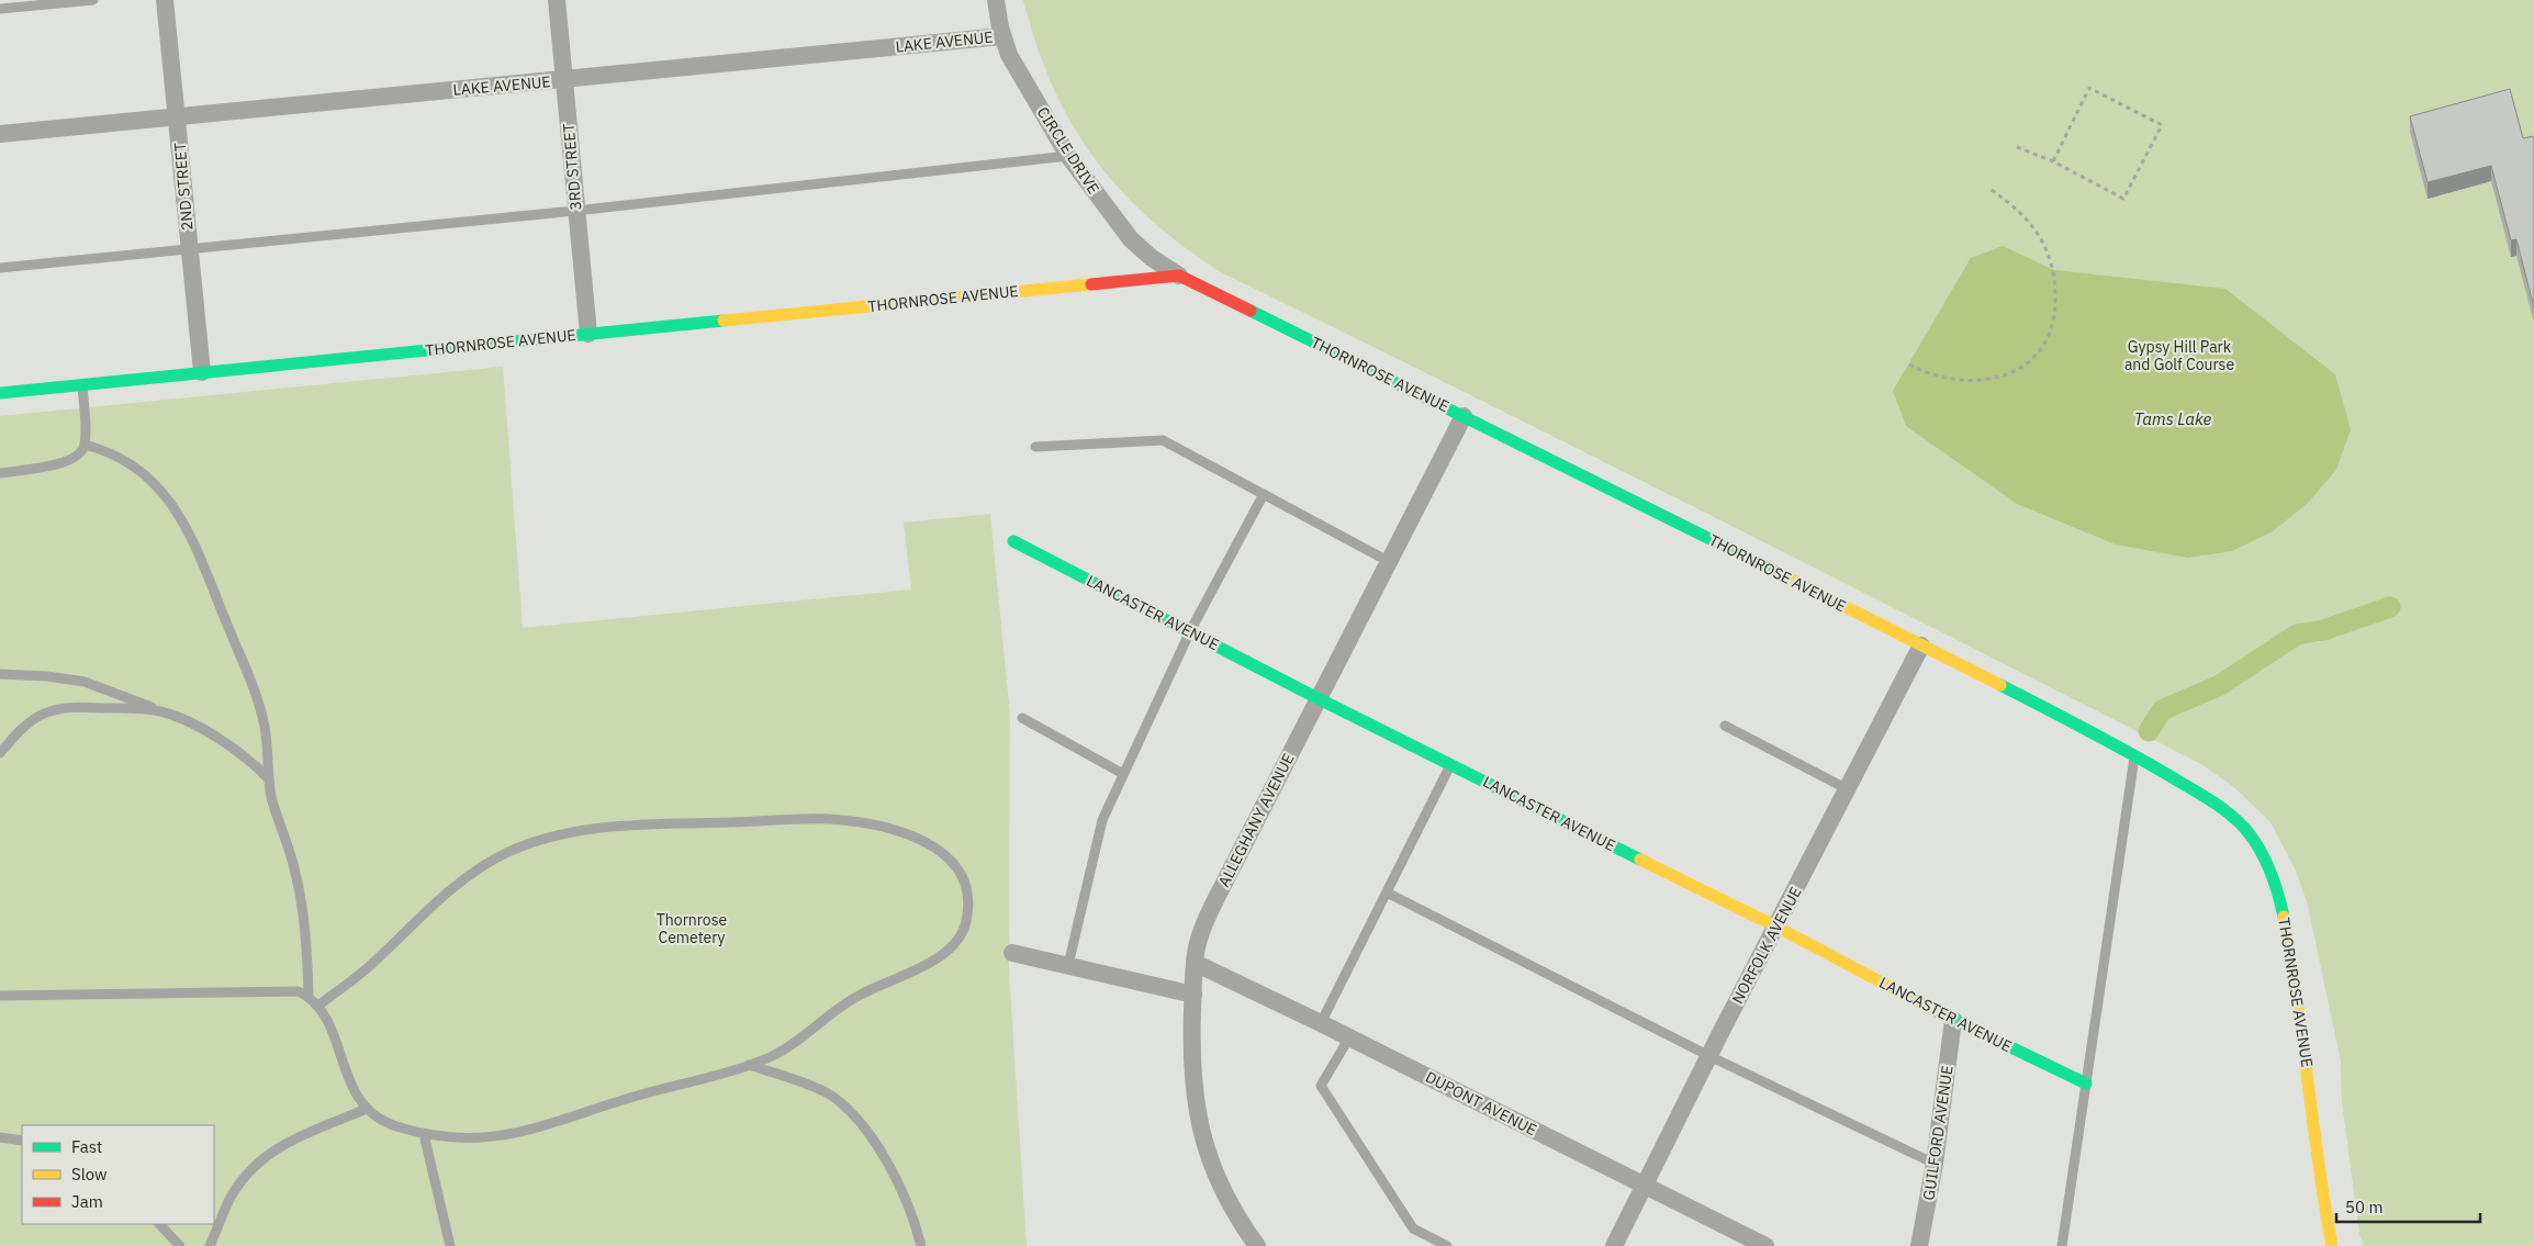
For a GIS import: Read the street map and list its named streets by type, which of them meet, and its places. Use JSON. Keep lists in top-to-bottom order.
{
  "streets": {
    "street": [
      "LAKE AVENUE",
      "CIRCLE DRIVE",
      "3RD STREET",
      "2ND STREET",
      "THORNROSE AVENUE",
      "LANCASTER AVENUE",
      "ALLEGHANY AVENUE",
      "NORFOLK AVENUE",
      "DUPONT AVENUE",
      "GUILFORD AVENUE"
    ]
  },
  "crossings": [
    ["LAKE AVENUE", "CIRCLE DRIVE"],
    ["LAKE AVENUE", "3RD STREET"],
    ["LAKE AVENUE", "2ND STREET"],
    ["CIRCLE DRIVE", "THORNROSE AVENUE"],
    ["3RD STREET", "THORNROSE AVENUE"],
    ["2ND STREET", "THORNROSE AVENUE"],
    ["THORNROSE AVENUE", "ALLEGHANY AVENUE"],
    ["THORNROSE AVENUE", "NORFOLK AVENUE"],
    ["LANCASTER AVENUE", "ALLEGHANY AVENUE"],
    ["LANCASTER AVENUE", "NORFOLK AVENUE"],
    ["LANCASTER AVENUE", "GUILFORD AVENUE"],
    ["ALLEGHANY AVENUE", "DUPONT AVENUE"],
    ["NORFOLK AVENUE", "DUPONT AVENUE"]
  ],
  "water": ["Tams Lake"],
  "parks": ["Gypsy Hill Park and Golf Course", "Thornrose Cemetery"],
  "legend": ["Fast", "Slow", "Jam"],
  "scale_bar": "50 m"
}
